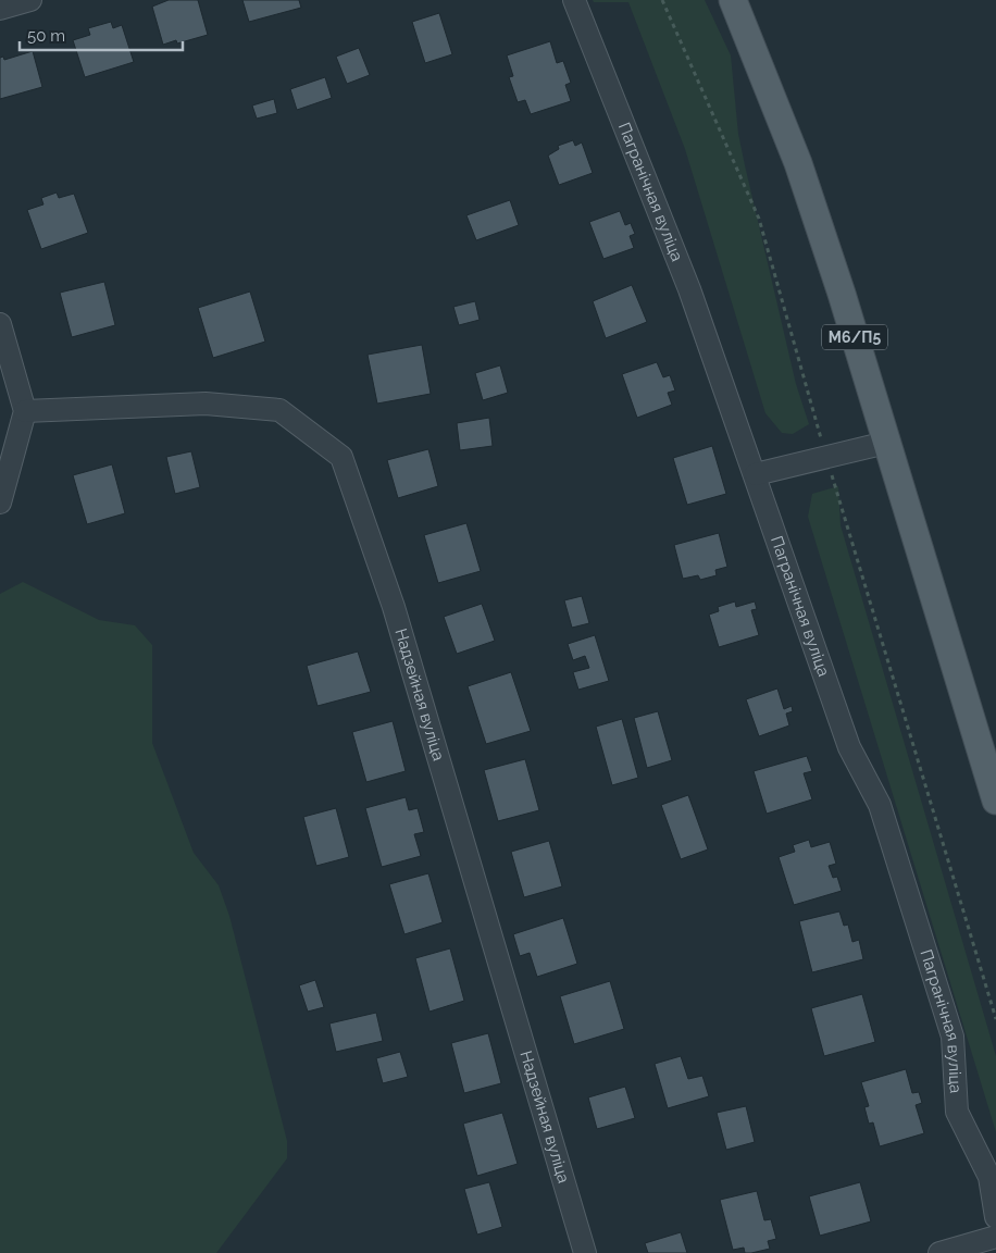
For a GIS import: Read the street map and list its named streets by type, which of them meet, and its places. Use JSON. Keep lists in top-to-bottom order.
{
  "streets": {
    "main road": ["М6/П5"],
    "street": ["Пагранічная вуліца", "Надзейная вуліца"]
  },
  "scale_bar": "50 m"
}
